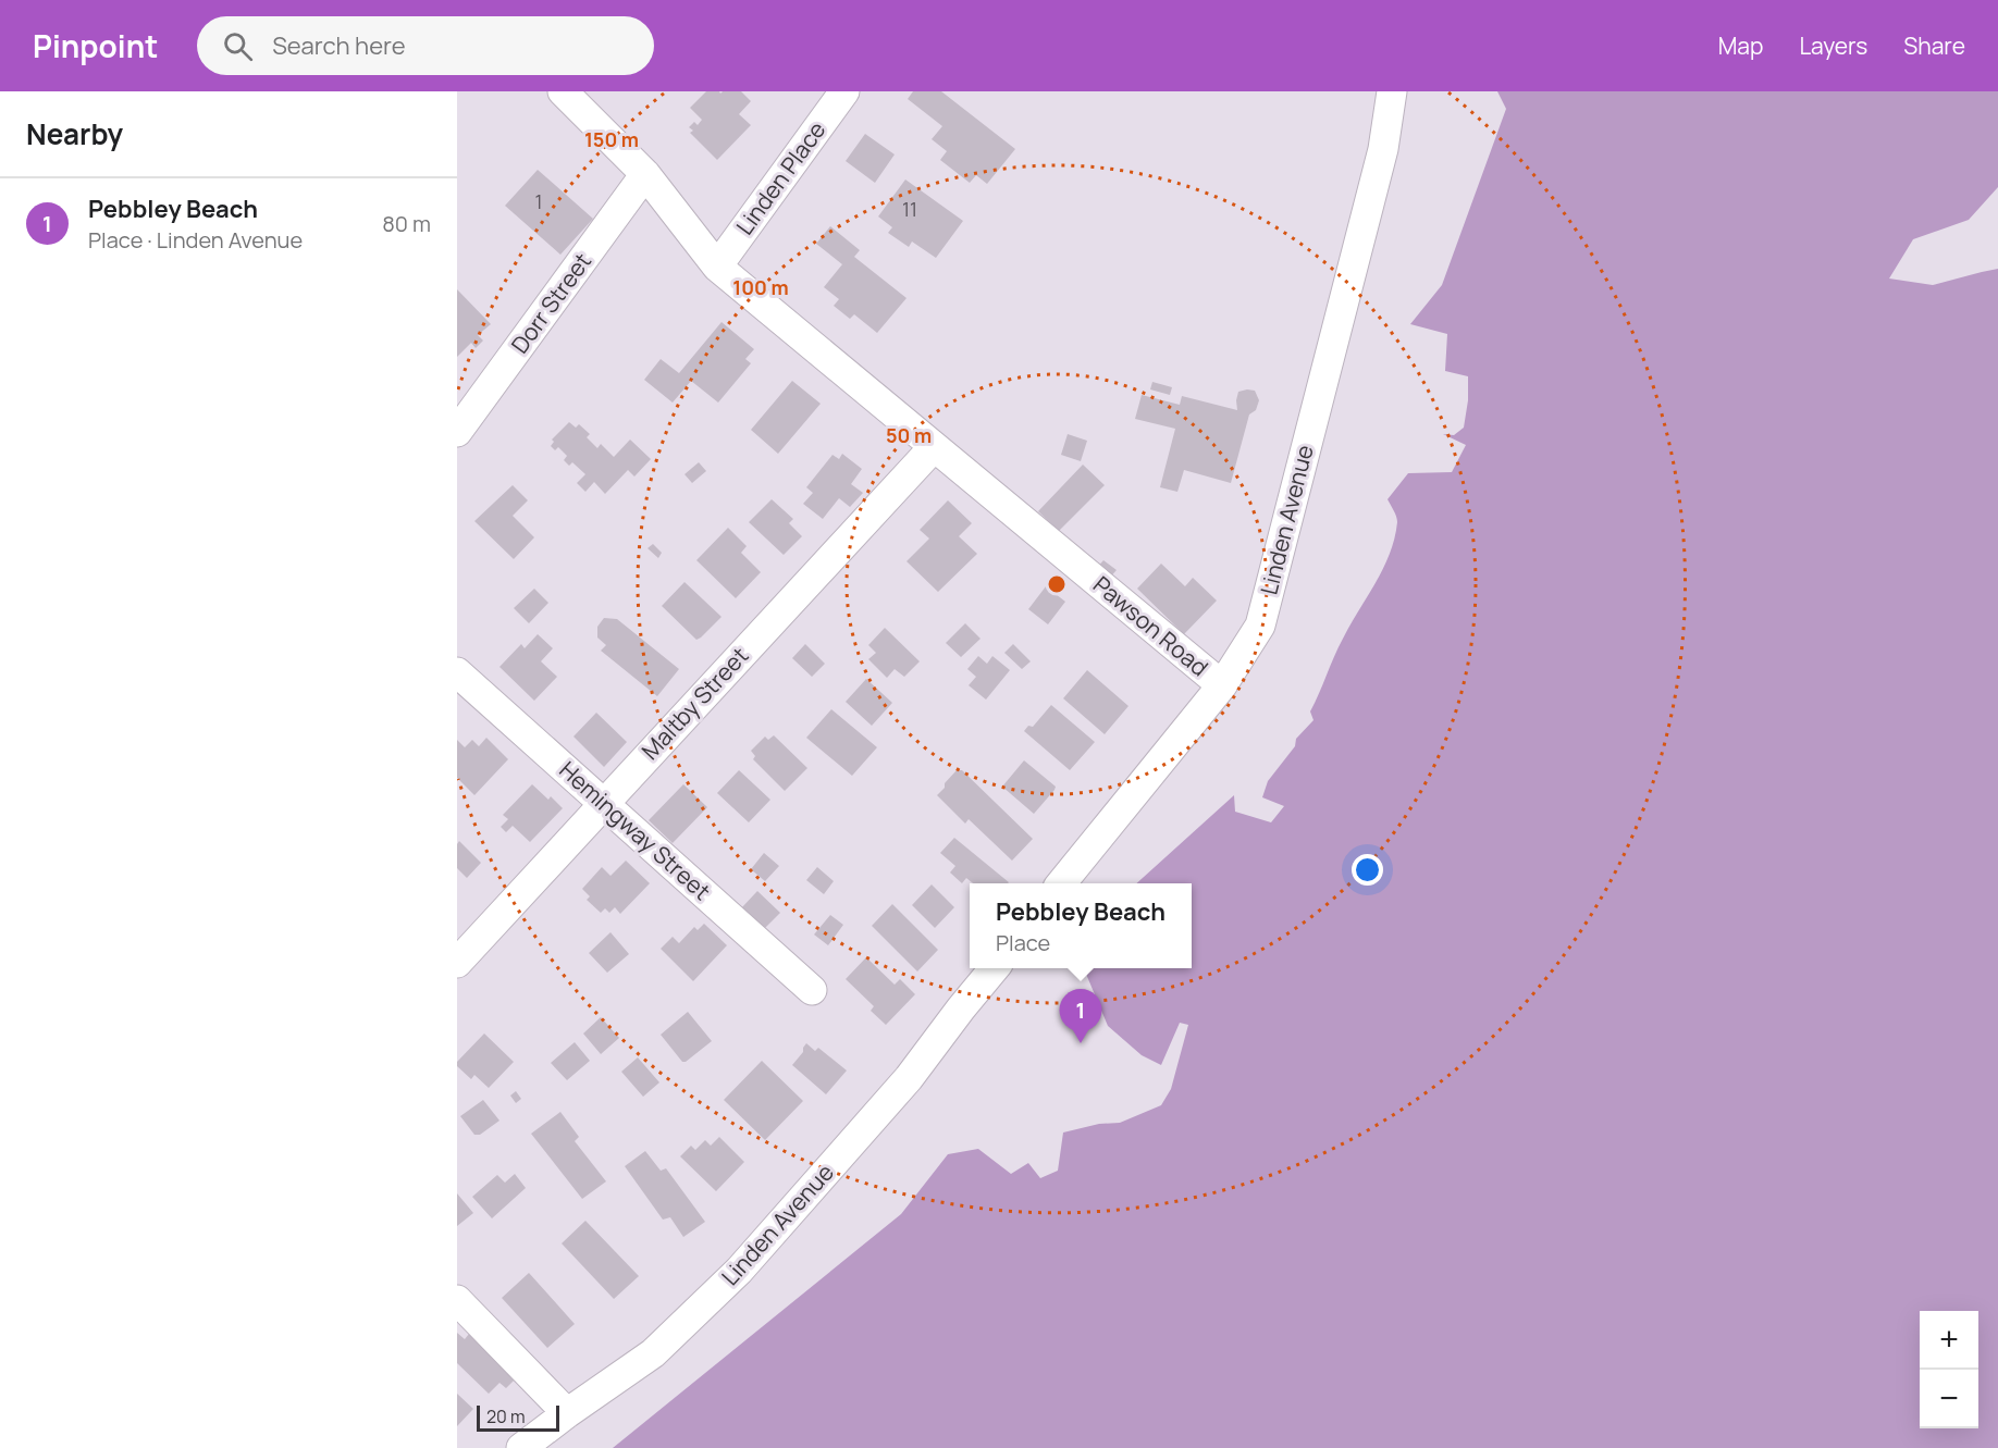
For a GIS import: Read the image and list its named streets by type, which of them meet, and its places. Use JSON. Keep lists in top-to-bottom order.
{
  "streets": {
    "street": [
      "Linden Place",
      "Dorr Street",
      "Linden Avenue",
      "Pawson Road",
      "Maltby Street",
      "Hemingway Street"
    ]
  },
  "crossings": [
    ["Linden Place", "Pawson Road"],
    ["Dorr Street", "Pawson Road"],
    ["Linden Avenue", "Pawson Road"],
    ["Pawson Road", "Maltby Street"],
    ["Maltby Street", "Hemingway Street"]
  ],
  "house_numbers": ["1", "11"],
  "scale_bar": "20 m",
  "page": {
    "header": "Pinpoint",
    "search": "Search here",
    "nav": ["Map", "Layers", "Share"],
    "heading": "Nearby",
    "list": [
      {
        "mark": "1",
        "name": "Pebbley Beach",
        "note": "Place · Linden Avenue",
        "value": "80 m"
      }
    ],
    "popup": ["Pebbley Beach", "Place"],
    "pins": "1",
    "map_buttons": ["+", "−"],
    "scale": "20 m"
  },
  "rings": ["150 m", "100 m", "50 m"]
}
